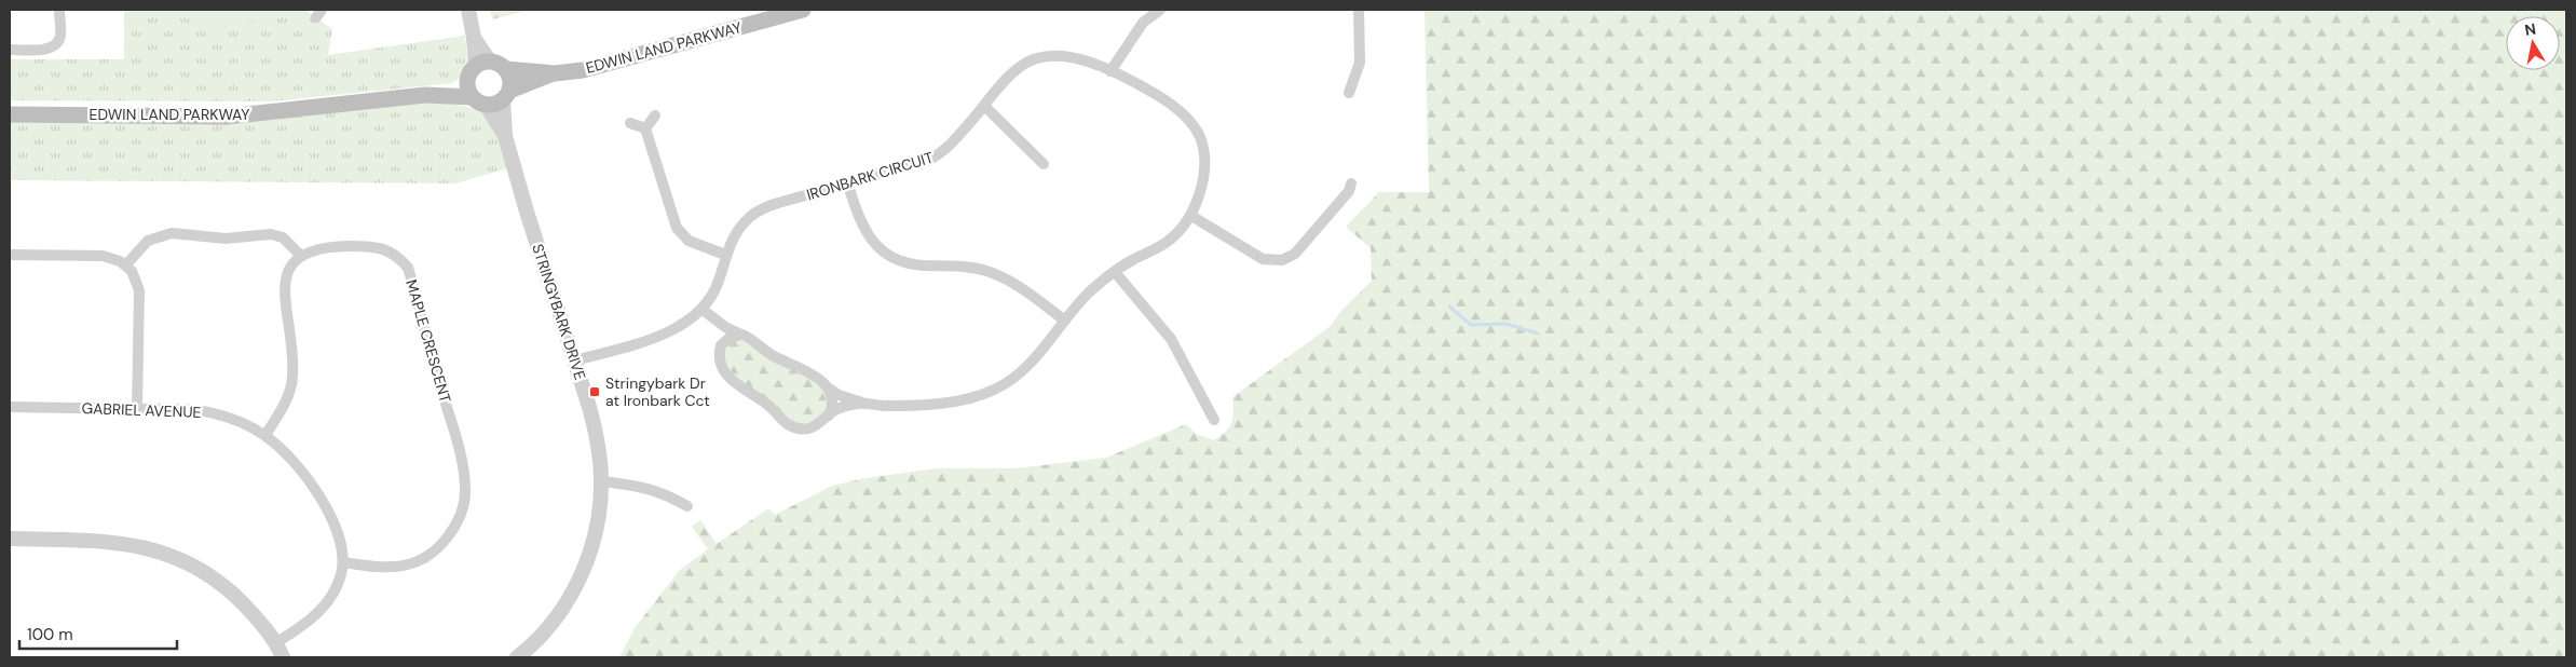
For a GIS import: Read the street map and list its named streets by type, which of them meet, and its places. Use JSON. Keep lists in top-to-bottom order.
{
  "streets": {
    "main road": ["EDWIN LAND PARKWAY"],
    "street": [
      "IRONBARK CIRCUIT",
      "STRINGYBARK DRIVE",
      "MAPLE CRESCENT",
      "GABRIEL AVENUE"
    ]
  },
  "crossings": [
    ["EDWIN LAND PARKWAY", "STRINGYBARK DRIVE"],
    ["IRONBARK CIRCUIT", "STRINGYBARK DRIVE"],
    ["MAPLE CRESCENT", "GABRIEL AVENUE"]
  ],
  "places": {
    "transit": ["Stringybark Dr at Ironbark Cct"]
  },
  "scale_bar": "100 m",
  "north": "top"
}
